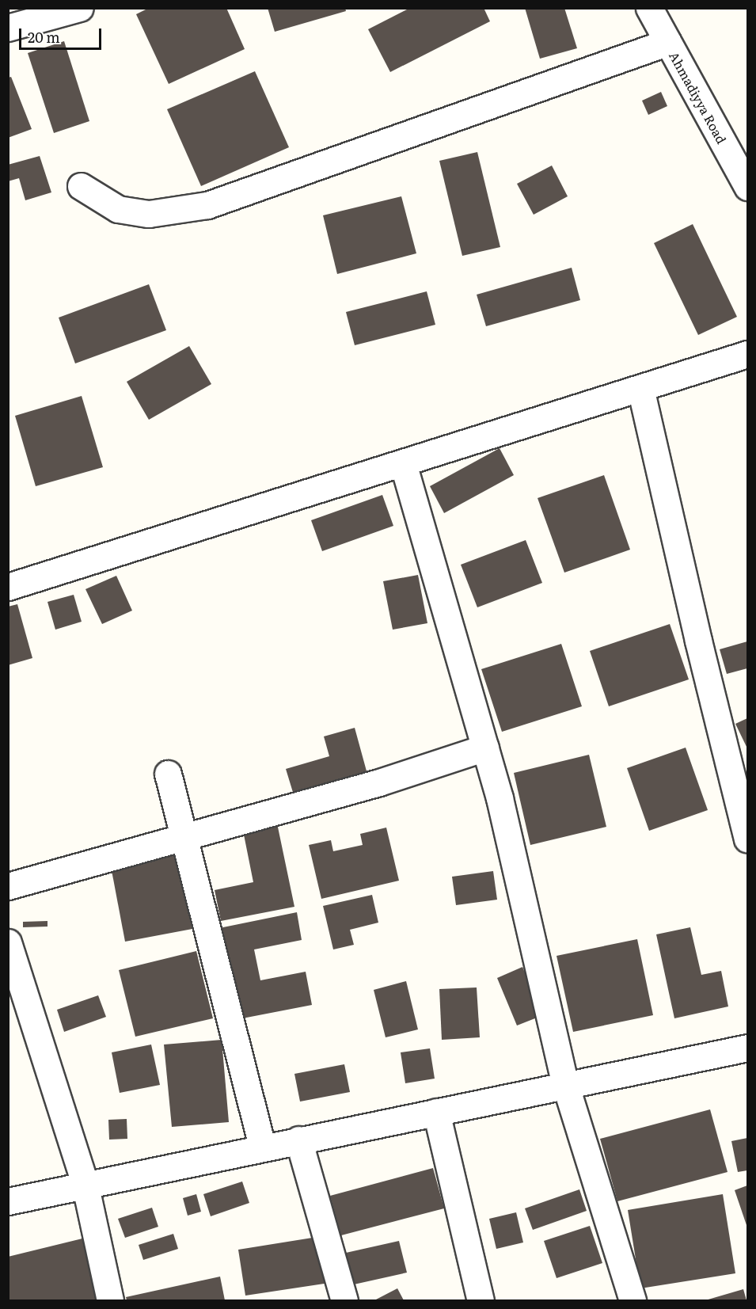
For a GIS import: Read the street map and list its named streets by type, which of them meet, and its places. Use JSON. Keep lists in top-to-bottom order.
{
  "streets": {
    "street": ["Ahmadiyya Road"]
  },
  "scale_bar": "20 m"
}
